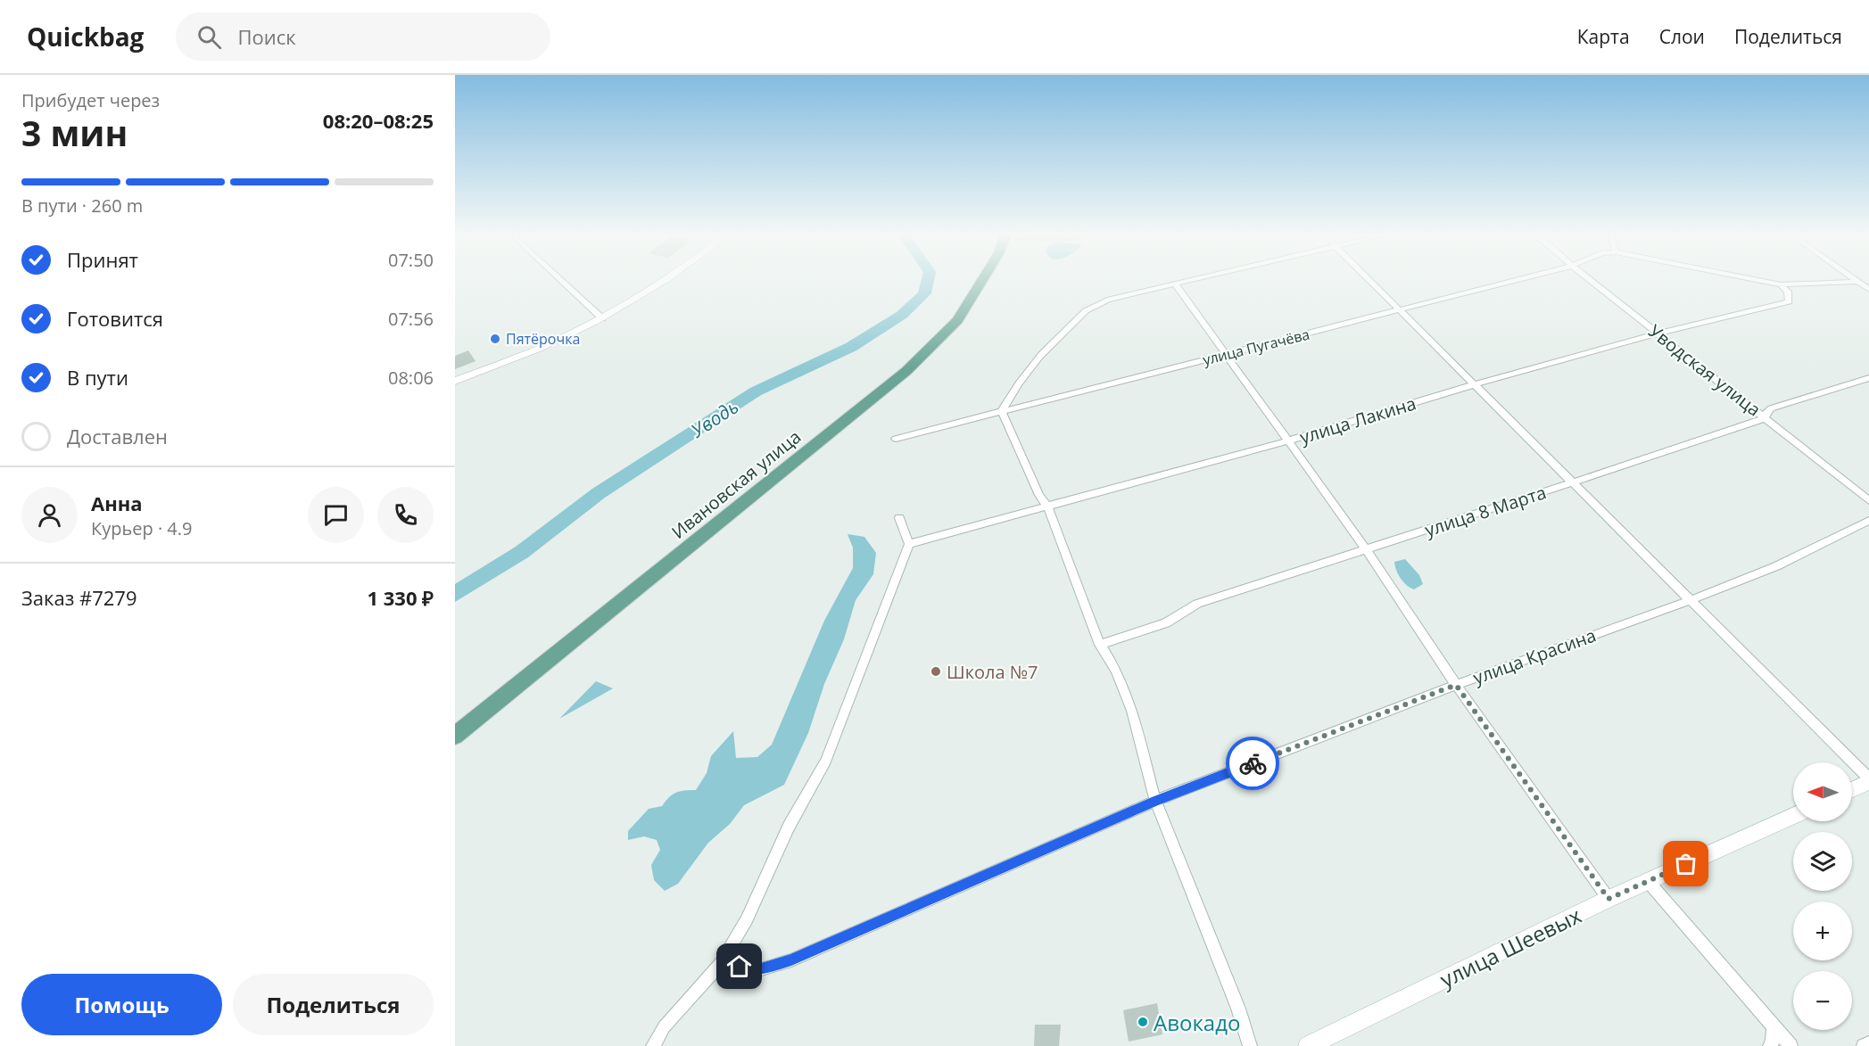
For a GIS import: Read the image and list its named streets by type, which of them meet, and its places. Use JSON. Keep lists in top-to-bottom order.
{
  "streets": {
    "main road": ["Ивановская улица", "улица Шеевых"],
    "street": [
      "улица Пугачёва",
      "Уводская улица",
      "улица Лакина",
      "улица 8 Марта",
      "улица Красина"
    ]
  },
  "crossings": [
    ["Уводская улица", "улица Лакина"],
    ["Уводская улица", "улица 8 Марта"]
  ],
  "water": ["Уводь"],
  "places": ["Пятёрочка", "Школа №7", "Авокадо"],
  "north": "left",
  "page": {
    "header": "Quickbag",
    "search": "Поиск",
    "nav": ["Карта", "Слои", "Поделиться"],
    "heading": ["3 мин", "Прибудет через", "08:20–08:25"],
    "panel": [
      "Анна",
      "Курьер · 4.9",
      "Заказ #7279",
      "1 330 ₽"
    ],
    "bar": "В пути · 260 m",
    "list": [
      ["Принят", "07:50"],
      ["Готовится", "07:56"],
      ["В пути", "08:06"],
      "Доставлен"
    ],
    "map_buttons": ["+", "−"],
    "buttons": ["Помощь", "Поделиться"]
  }
}
